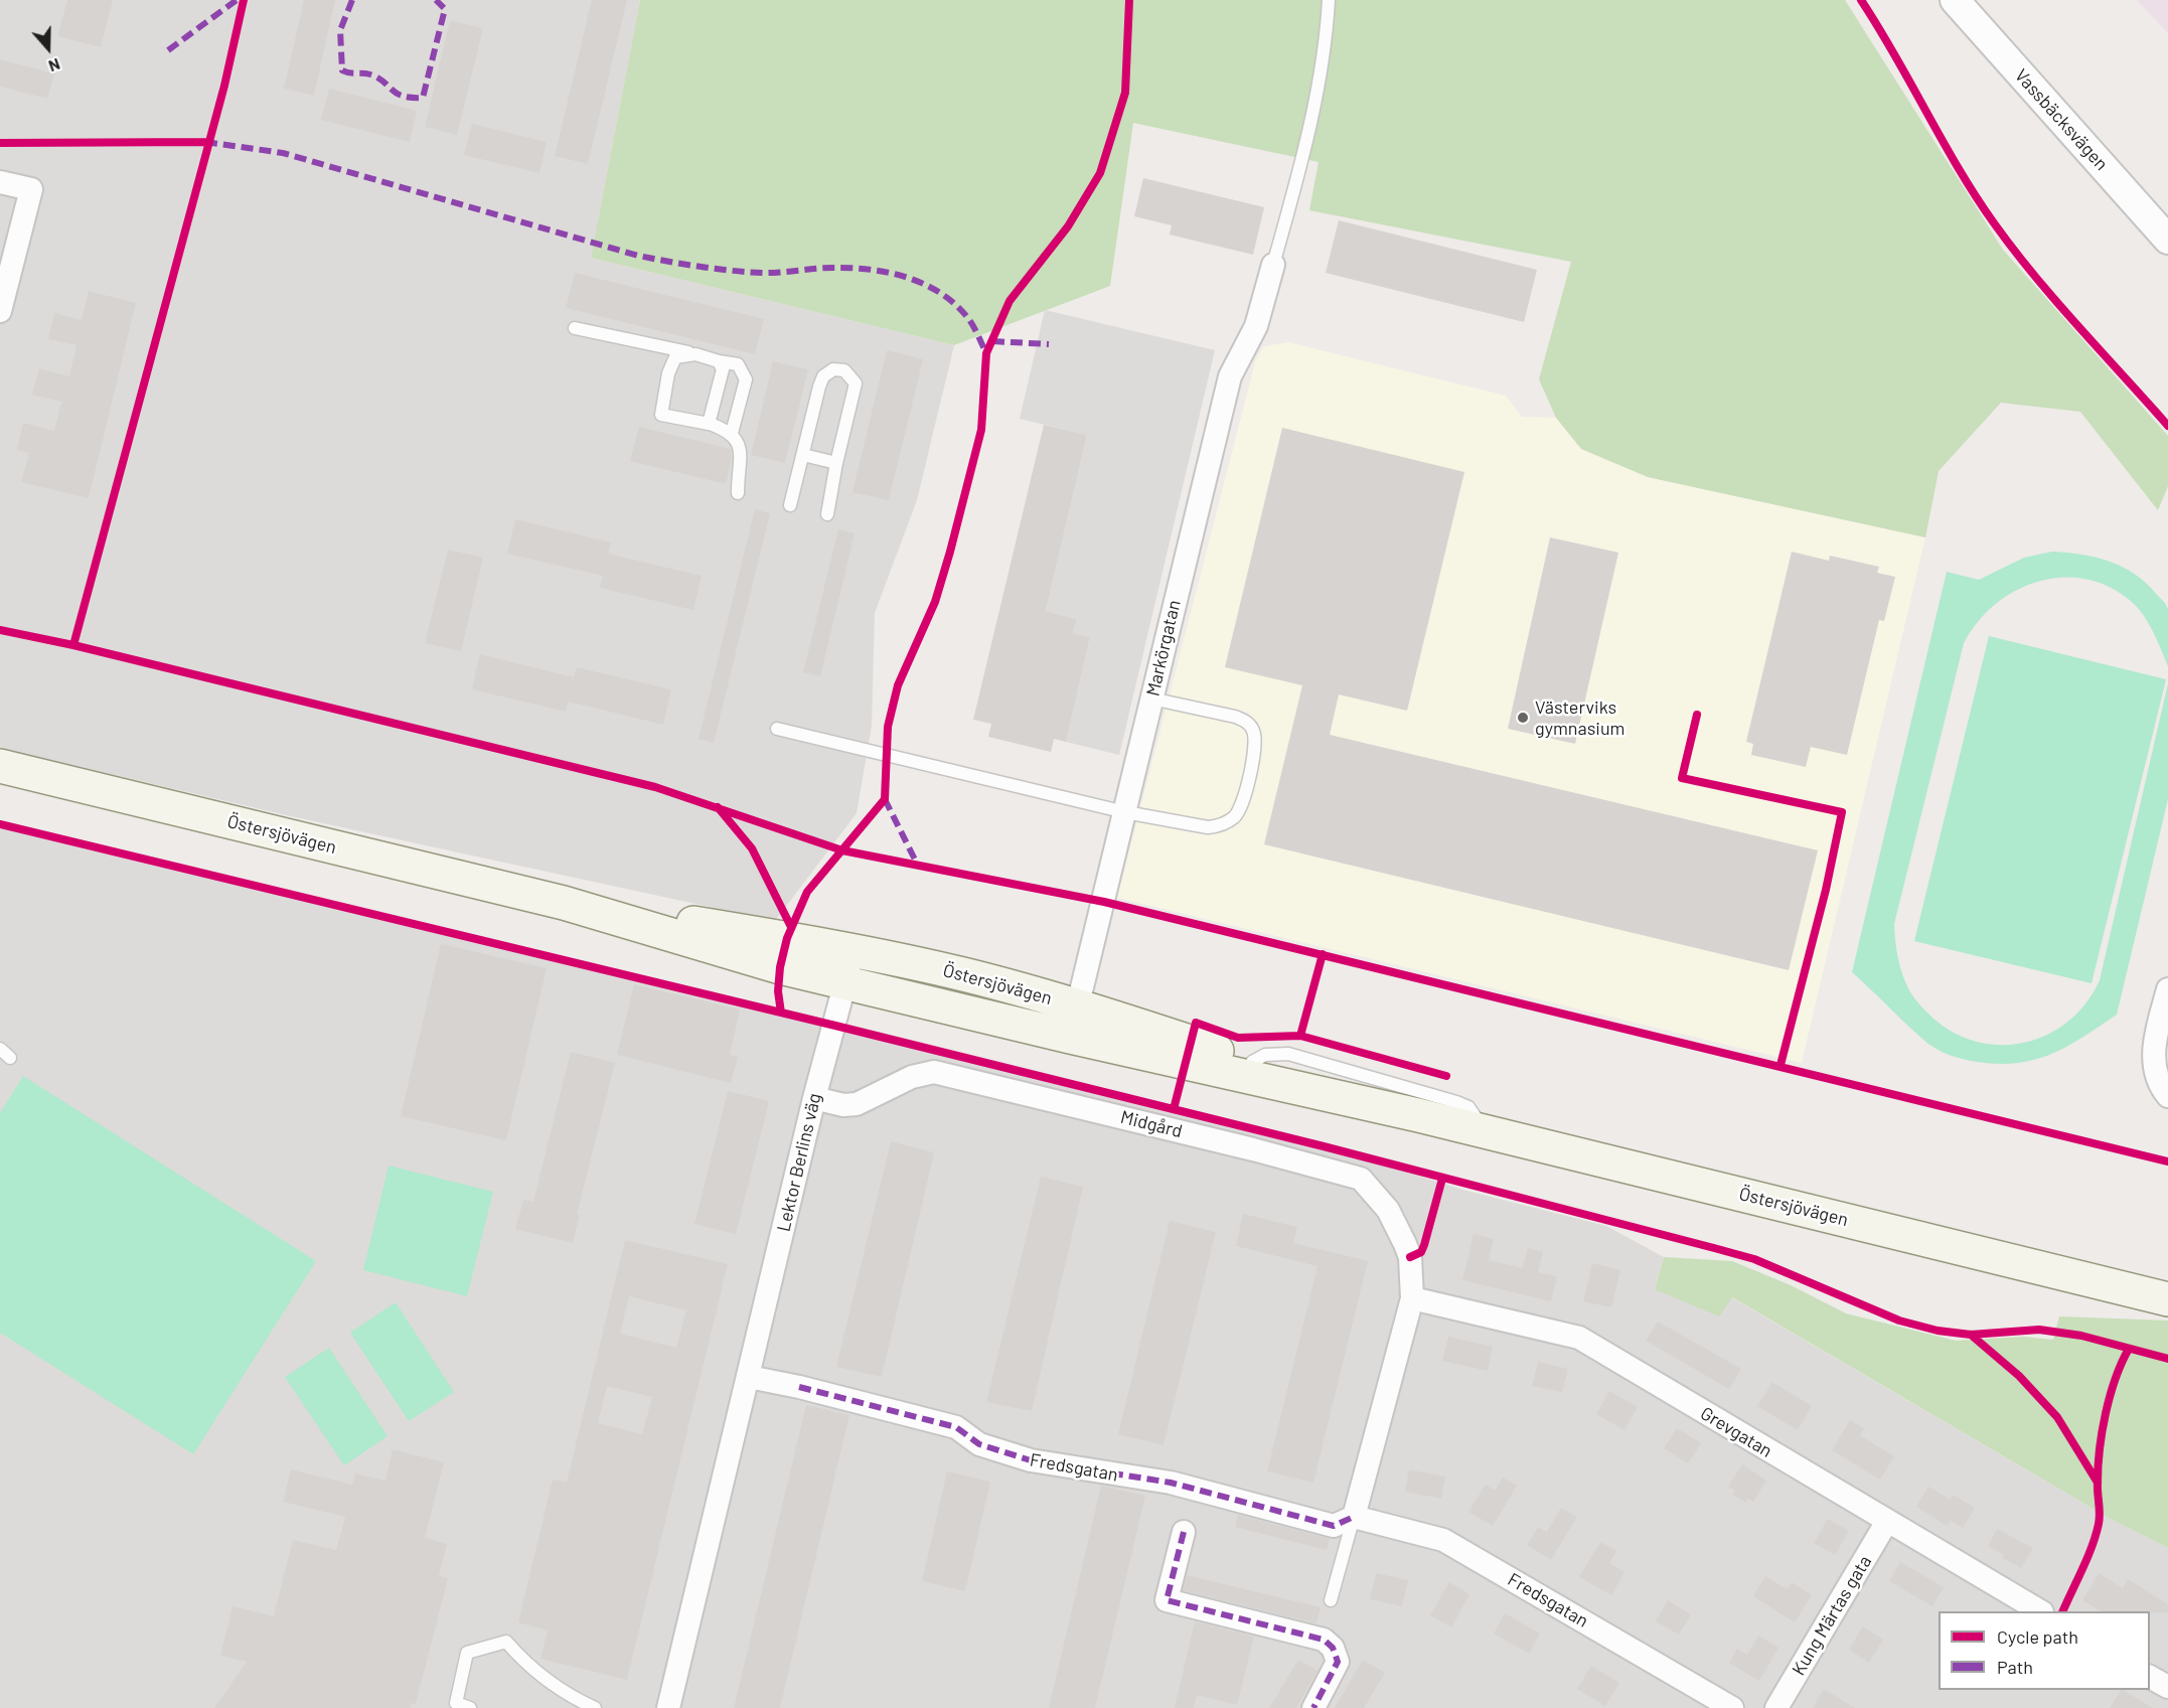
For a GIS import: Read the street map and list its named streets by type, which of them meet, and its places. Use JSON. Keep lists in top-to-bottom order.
{
  "streets": {
    "main road": ["Östersjövägen"],
    "street": [
      "Vassbäcksvägen",
      "Markörgatan",
      "Midgård",
      "Lektor Berlins väg",
      "Grevgatan",
      "Fredsgatan",
      "Kung Märtas gata"
    ]
  },
  "crossings": [
    ["Markörgatan", "Östersjövägen"],
    ["Östersjövägen", "Lektor Berlins väg"],
    ["Midgård", "Lektor Berlins väg"],
    ["Midgård", "Grevgatan"],
    ["Lektor Berlins väg", "Fredsgatan"],
    ["Grevgatan", "Kung Märtas gata"]
  ],
  "places": ["Västerviks gymnasium"],
  "legend": ["Cycle path", "Path"],
  "north": "bottom"
}
